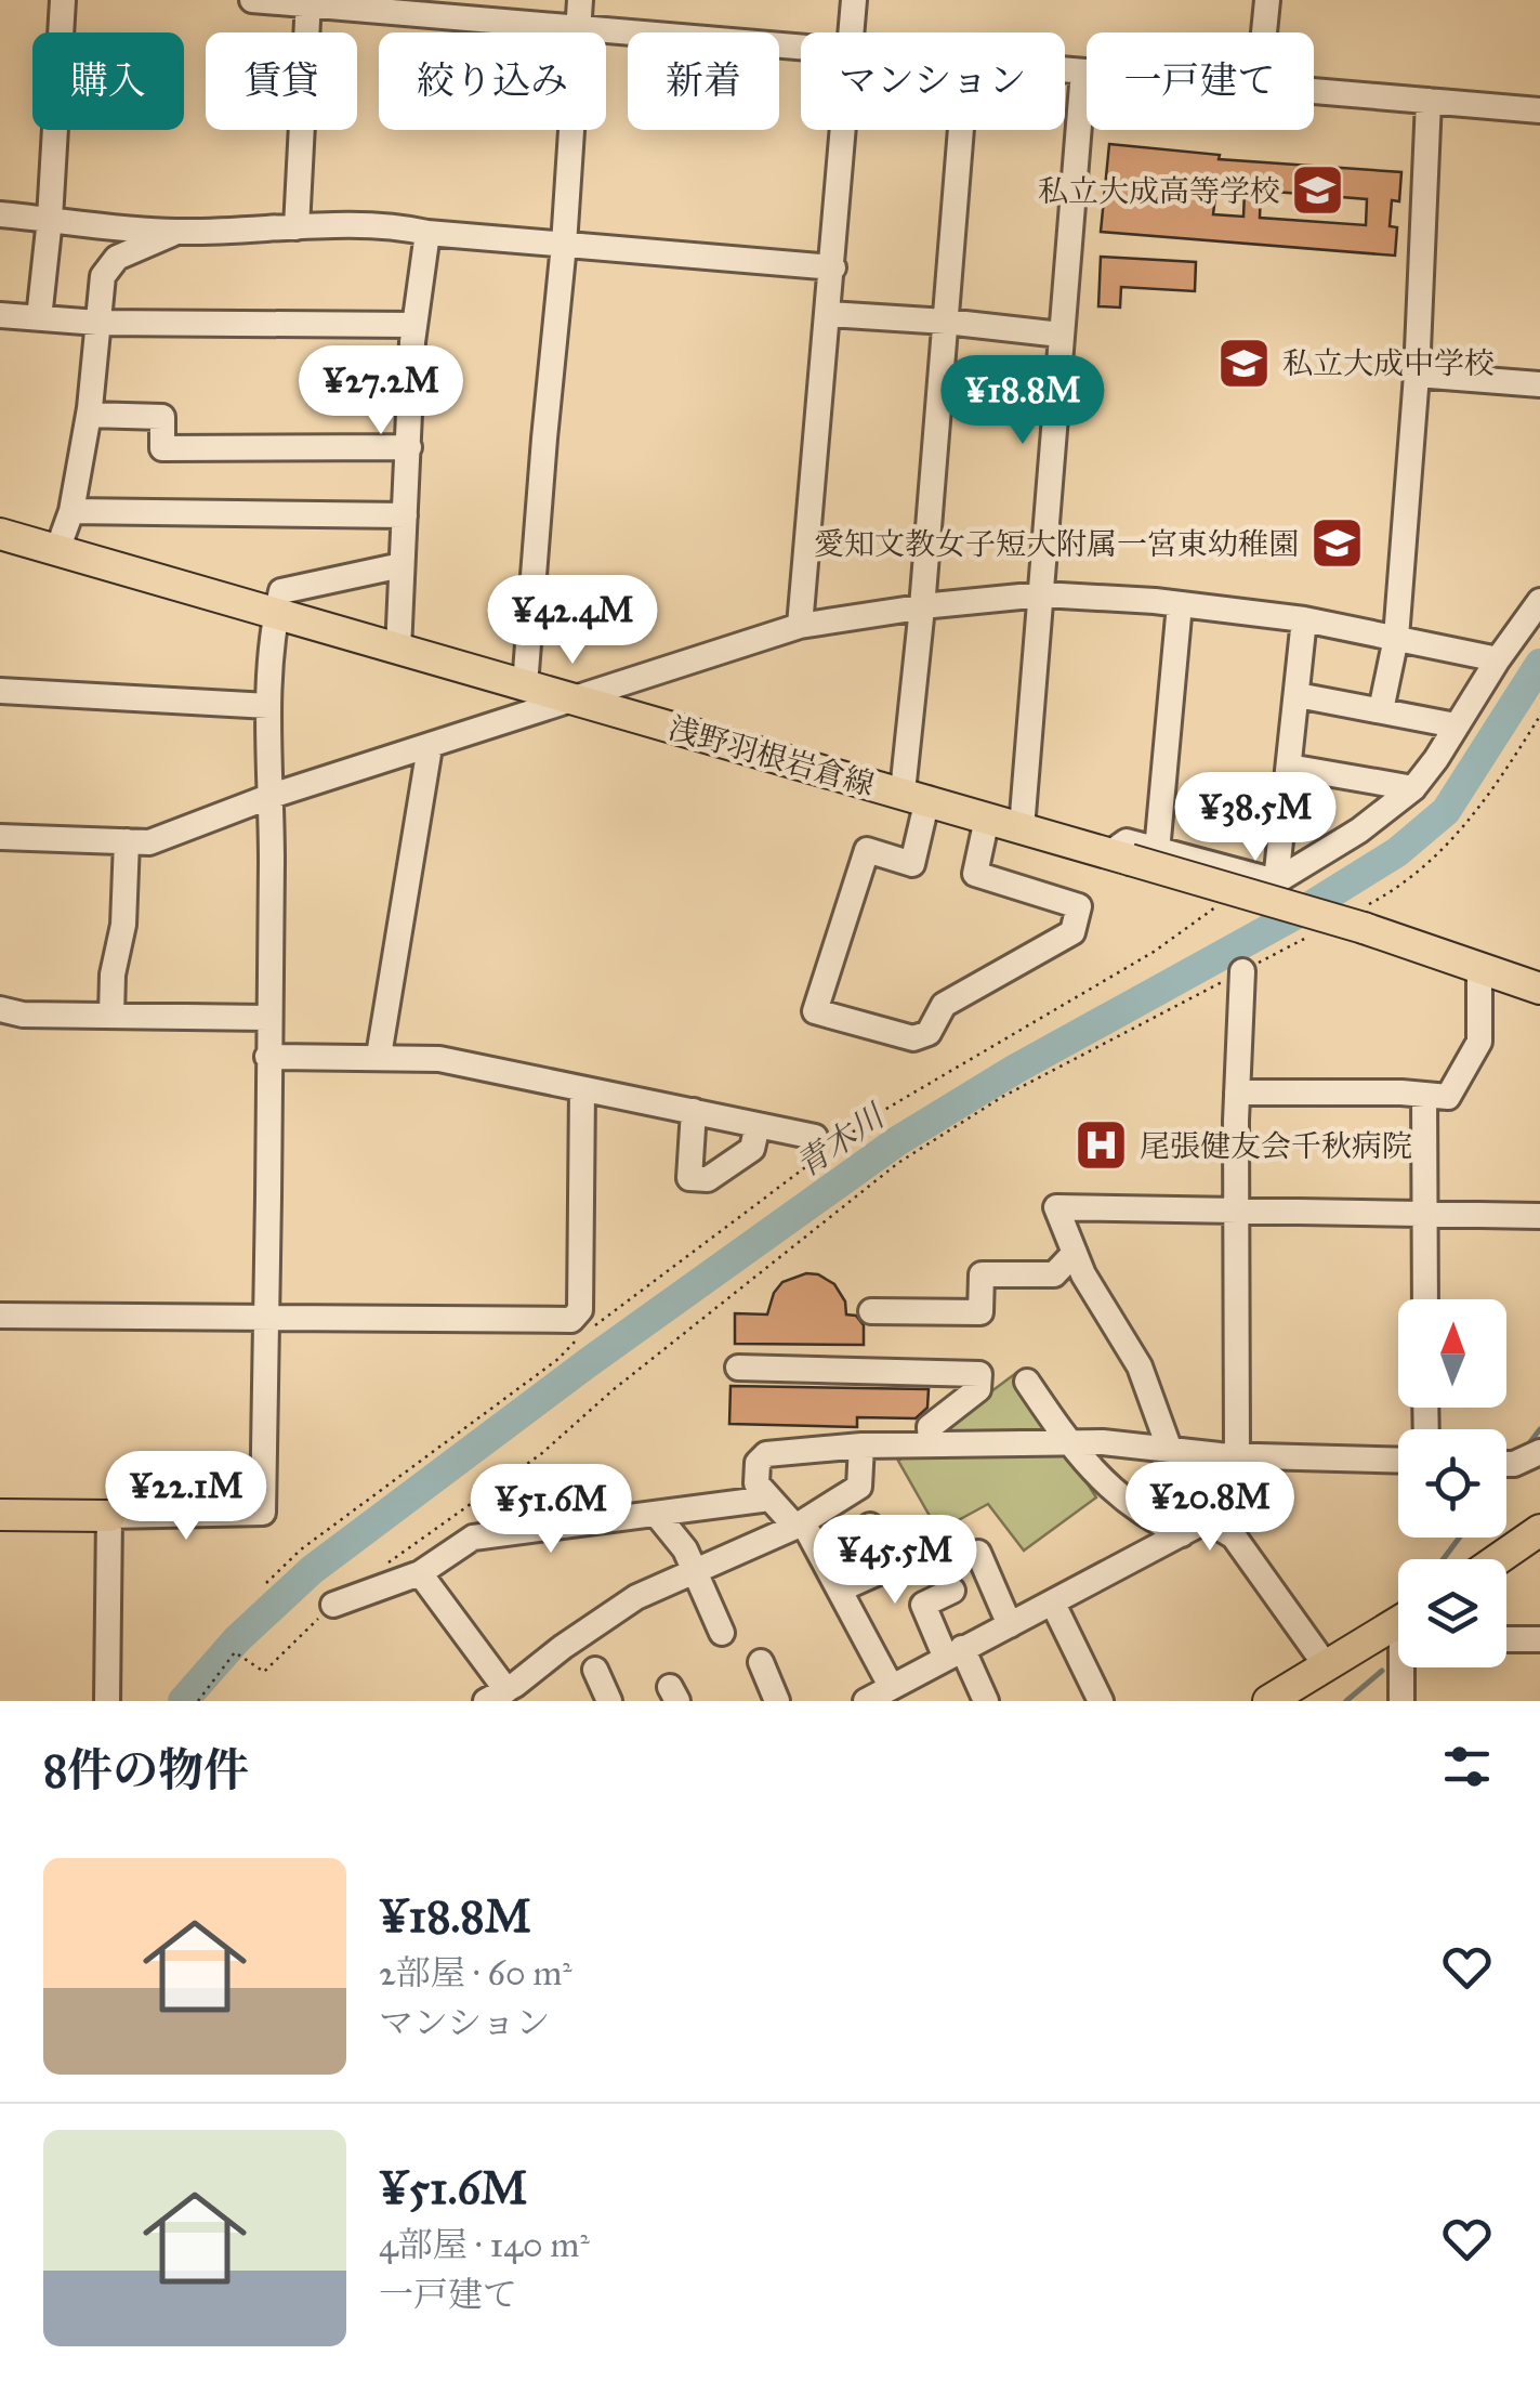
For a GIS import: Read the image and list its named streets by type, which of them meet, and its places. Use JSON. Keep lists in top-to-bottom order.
{
  "streets": {
    "main road": ["浅野羽根岩倉線"]
  },
  "water": ["青木川"],
  "places": {
    "school or university": ["私立大成高等学校", "私立大成中学校", "愛知文教女子短大附属一宮東幼稚園"],
    "hospital": ["尾張健友会千秋病院"]
  },
  "north": "top",
  "page": {
    "chip": [
      "購入",
      "賃貸",
      "絞り込み",
      "新着",
      "マンション",
      "一戸建て"
    ],
    "price": [
      "¥27.2M",
      "¥18.8M",
      "¥42.4M",
      "¥38.5M",
      "¥22.1M",
      "¥20.8M",
      "¥51.6M",
      "¥45.5M"
    ],
    "heading": "8件の物件",
    "list": [
      {
        "name": "¥18.8M",
        "note": "2部屋 · 60 m² · マンション"
      },
      {
        "name": "¥51.6M",
        "note": "4部屋 · 140 m² · 一戸建て"
      }
    ]
  }
}
